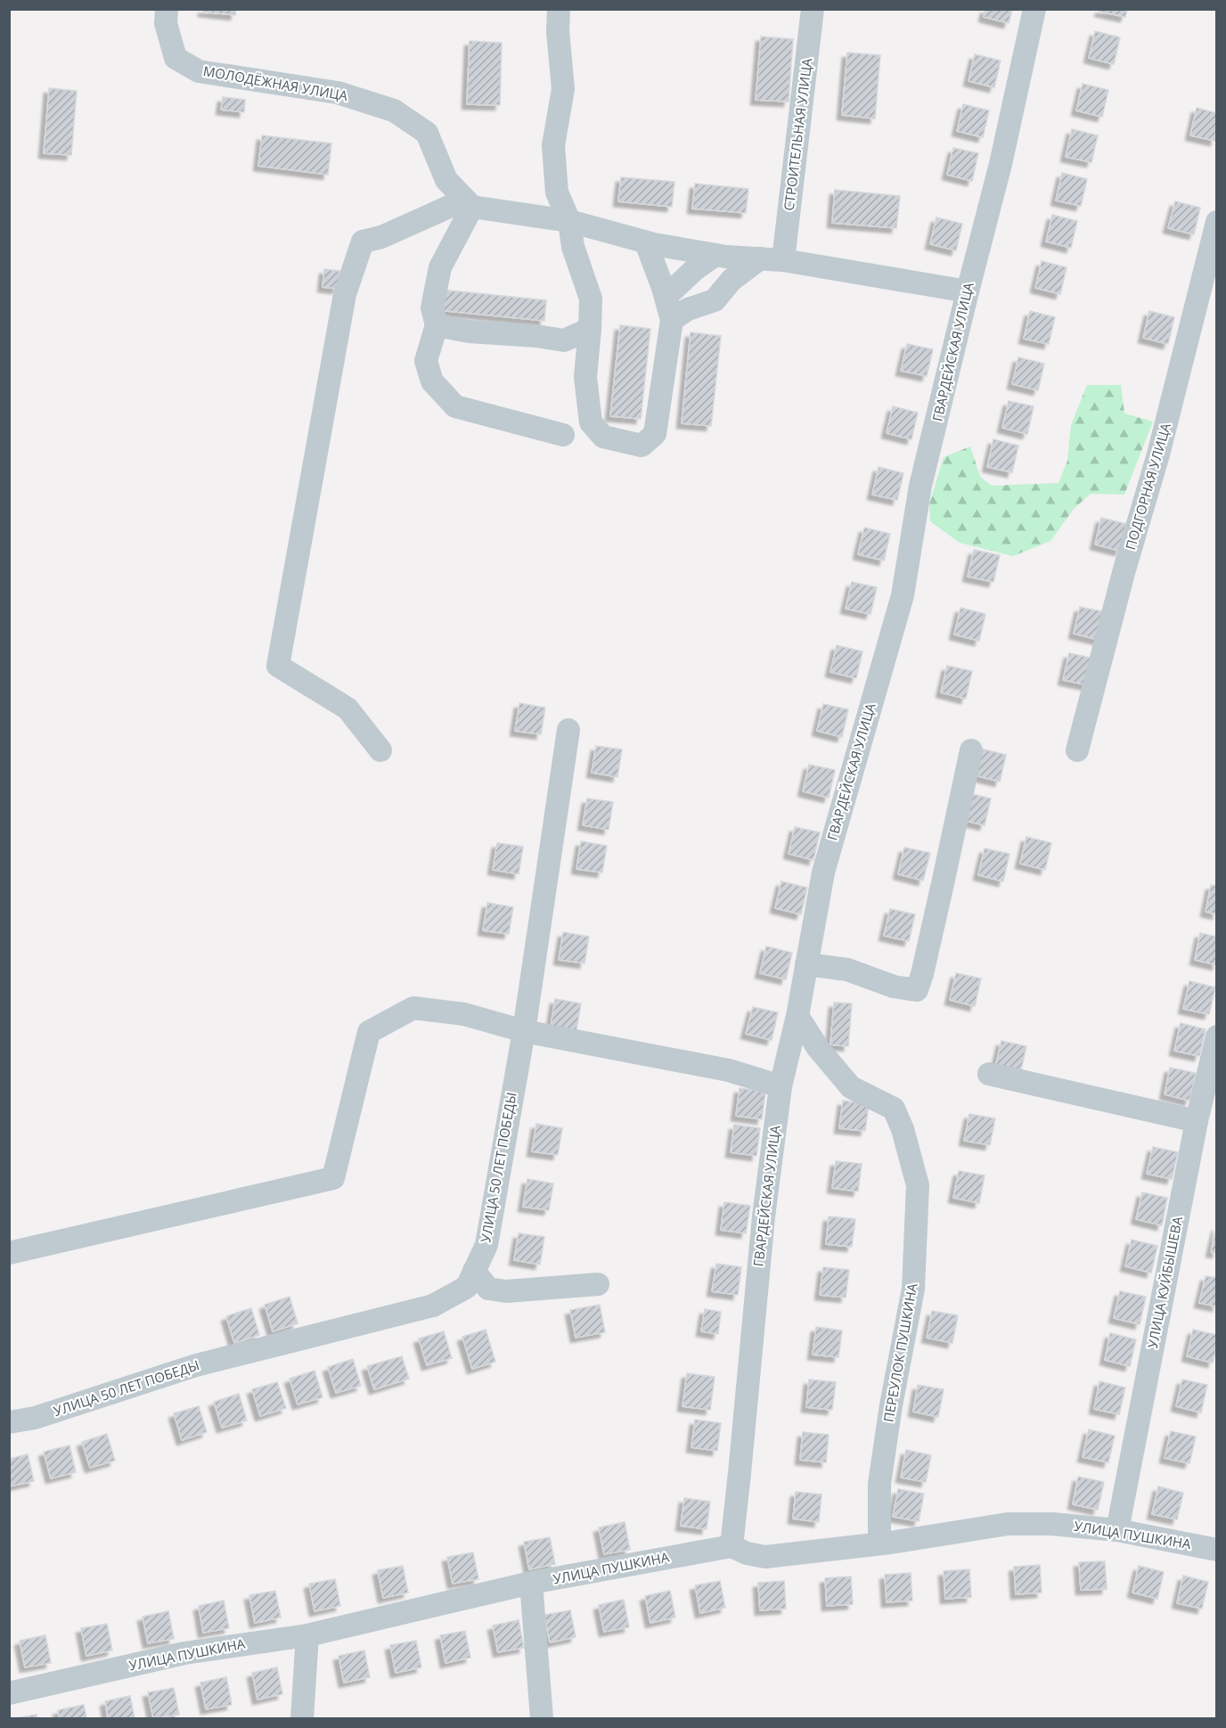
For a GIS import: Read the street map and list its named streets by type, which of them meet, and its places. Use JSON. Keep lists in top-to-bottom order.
{
  "streets": {
    "street": [
      "МОЛОДЁЖНАЯ УЛИЦА",
      "СТРОИТЕЛЬНАЯ УЛИЦА",
      "ГВАРДЕЙСКАЯ УЛИЦА",
      "ПОДГОРНАЯ УЛИЦА",
      "УЛИЦА 50 ЛЕТ ПОБЕДЫ",
      "УЛИЦА КУЙБЫШЕВА",
      "ПЕРЕУЛОК ПУШКИНА",
      "УЛИЦА ПУШКИНА"
    ]
  },
  "crossings": [
    ["ГВАРДЕЙСКАЯ УЛИЦА", "ПЕРЕУЛОК ПУШКИНА"],
    ["ГВАРДЕЙСКАЯ УЛИЦА", "УЛИЦА ПУШКИНА"],
    ["УЛИЦА КУЙБЫШЕВА", "УЛИЦА ПУШКИНА"],
    ["ПЕРЕУЛОК ПУШКИНА", "УЛИЦА ПУШКИНА"]
  ]
}
